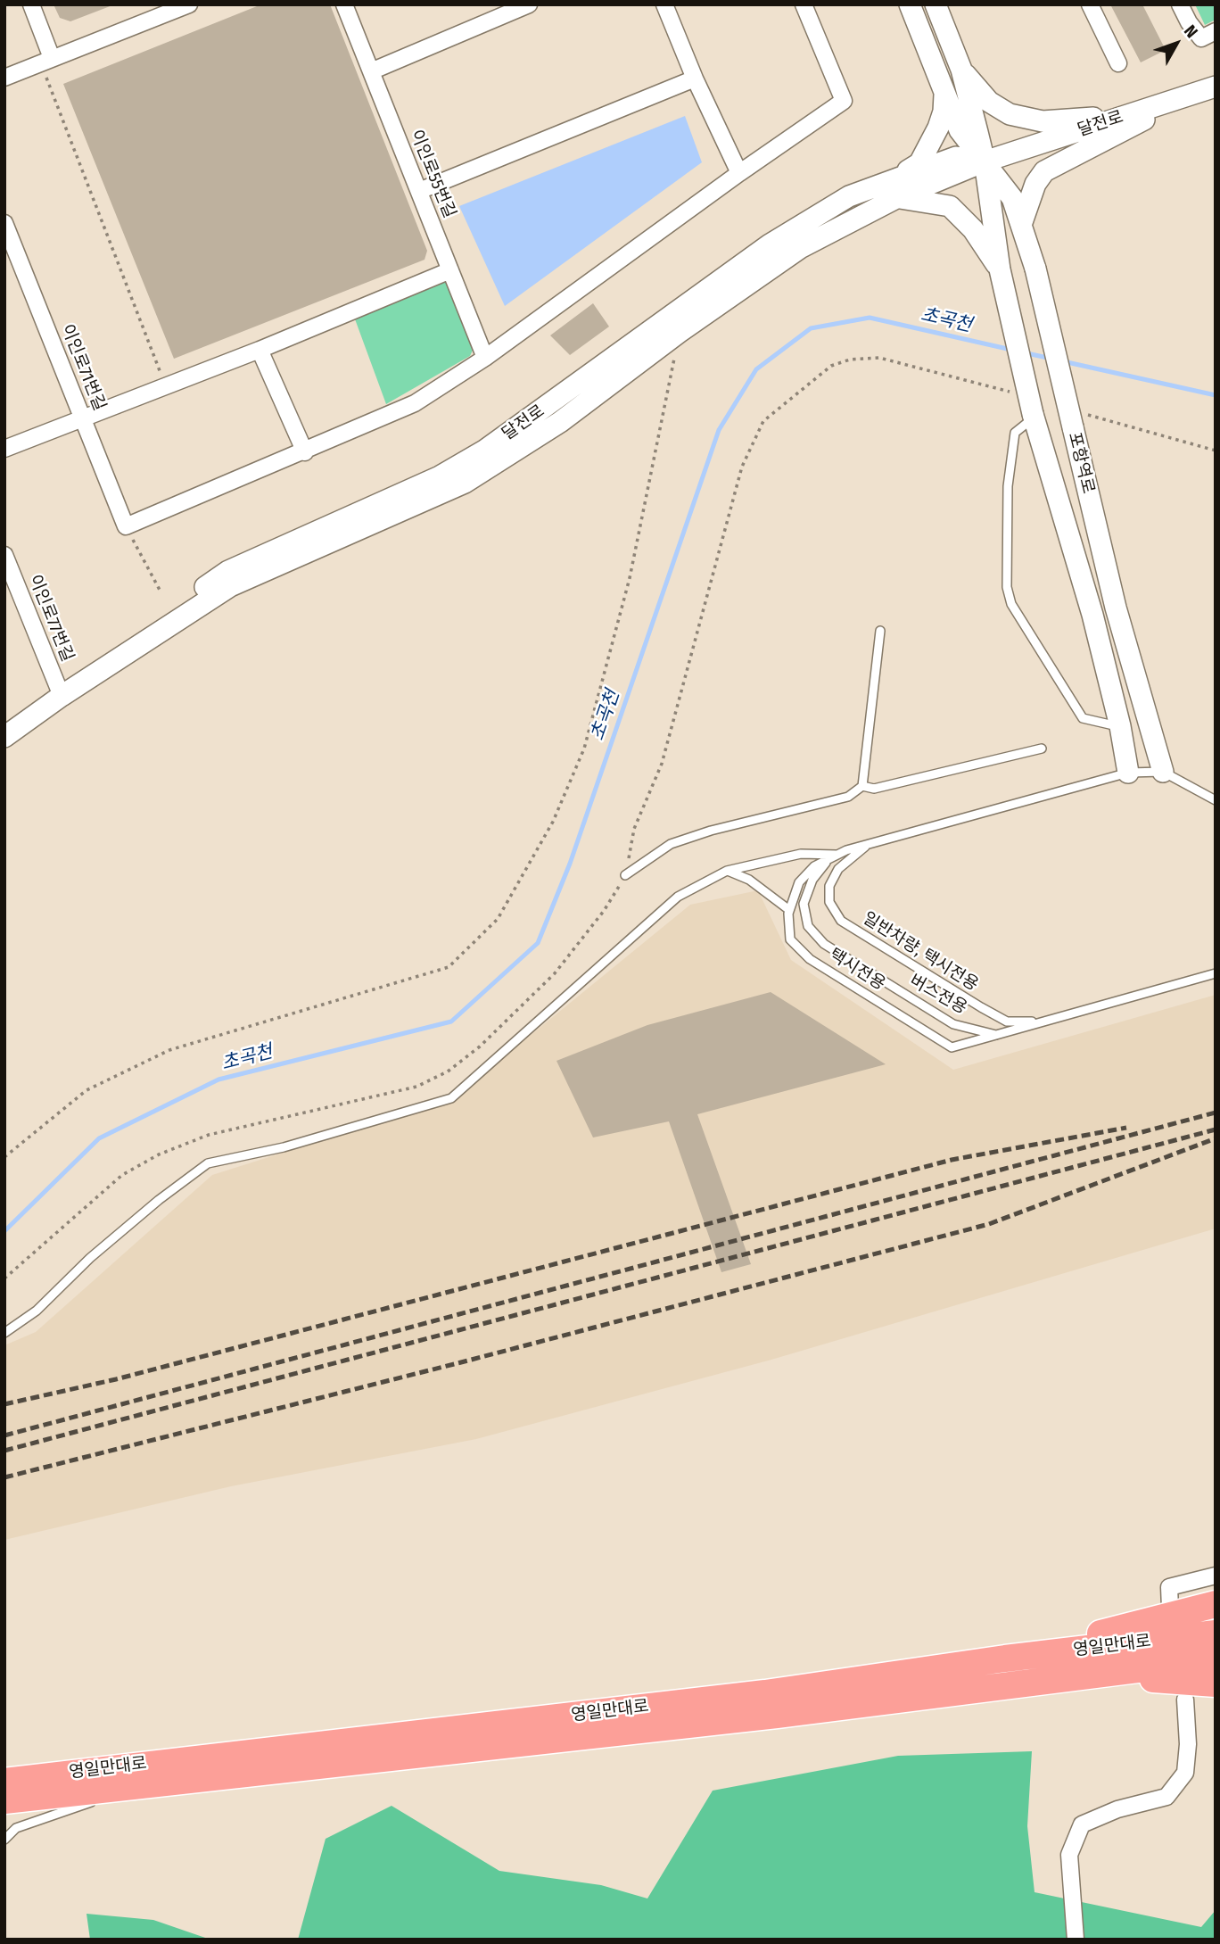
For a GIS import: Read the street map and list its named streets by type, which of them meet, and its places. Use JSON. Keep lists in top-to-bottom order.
{
  "streets": {
    "highway": ["영일만대로"],
    "street": [
      "달전로",
      "이인로55번길",
      "이인로71번길",
      "포항역로",
      "이인로77번길"
    ],
    "lane": ["일반차량, 택시전용", "택시전용", "버스전용"]
  },
  "crossings": [
    ["달전로", "포항역로"],
    ["달전로", "이인로77번길"],
    ["일반차량, 택시전용", "택시전용"],
    ["택시전용", "버스전용"]
  ],
  "water": ["초곡천"],
  "north": "top right"
}
